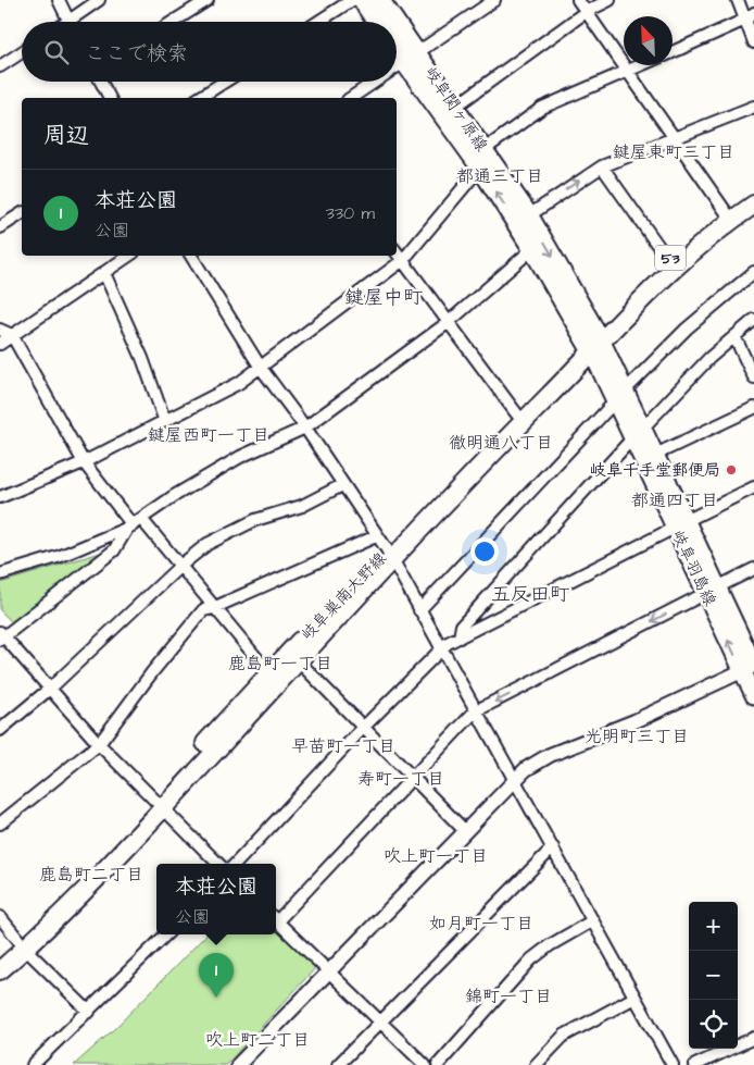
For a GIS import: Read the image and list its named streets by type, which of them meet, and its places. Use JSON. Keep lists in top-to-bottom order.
{
  "streets": {
    "main road": [
      "岐阜関ヶ原線",
      "53",
      "岐阜羽島線",
      "岐阜巣南大野線"
    ]
  },
  "crossings": [
    ["岐阜関ヶ原線", "53"],
    ["岐阜関ヶ原線", "岐阜羽島線"],
    ["岐阜関ヶ原線", "岐阜巣南大野線"],
    ["53", "岐阜羽島線"],
    ["53", "岐阜巣南大野線"],
    ["岐阜羽島線", "岐阜巣南大野線"]
  ],
  "districts": [
    "鍵屋東町三丁目",
    "都通三丁目",
    "鍵屋中町",
    "鍵屋西町一丁目",
    "徹明通八丁目",
    "都通四丁目",
    "五反田町",
    "鹿島町一丁目",
    "光明町三丁目",
    "早苗町一丁目",
    "寿町一丁目",
    "吹上町一丁目",
    "鹿島町二丁目",
    "如月町一丁目",
    "錦町一丁目",
    "吹上町二丁目"
  ],
  "places": ["岐阜千手堂郵便局"],
  "north": "top left",
  "page": {
    "search": "ここで検索",
    "heading": "周辺",
    "list": [
      {
        "mark": "1",
        "name": "本荘公園",
        "note": "公園",
        "value": "330 m"
      }
    ],
    "popup": ["本荘公園", "公園"],
    "map_buttons": ["+", "−"],
    "pins": "1"
  }
}
